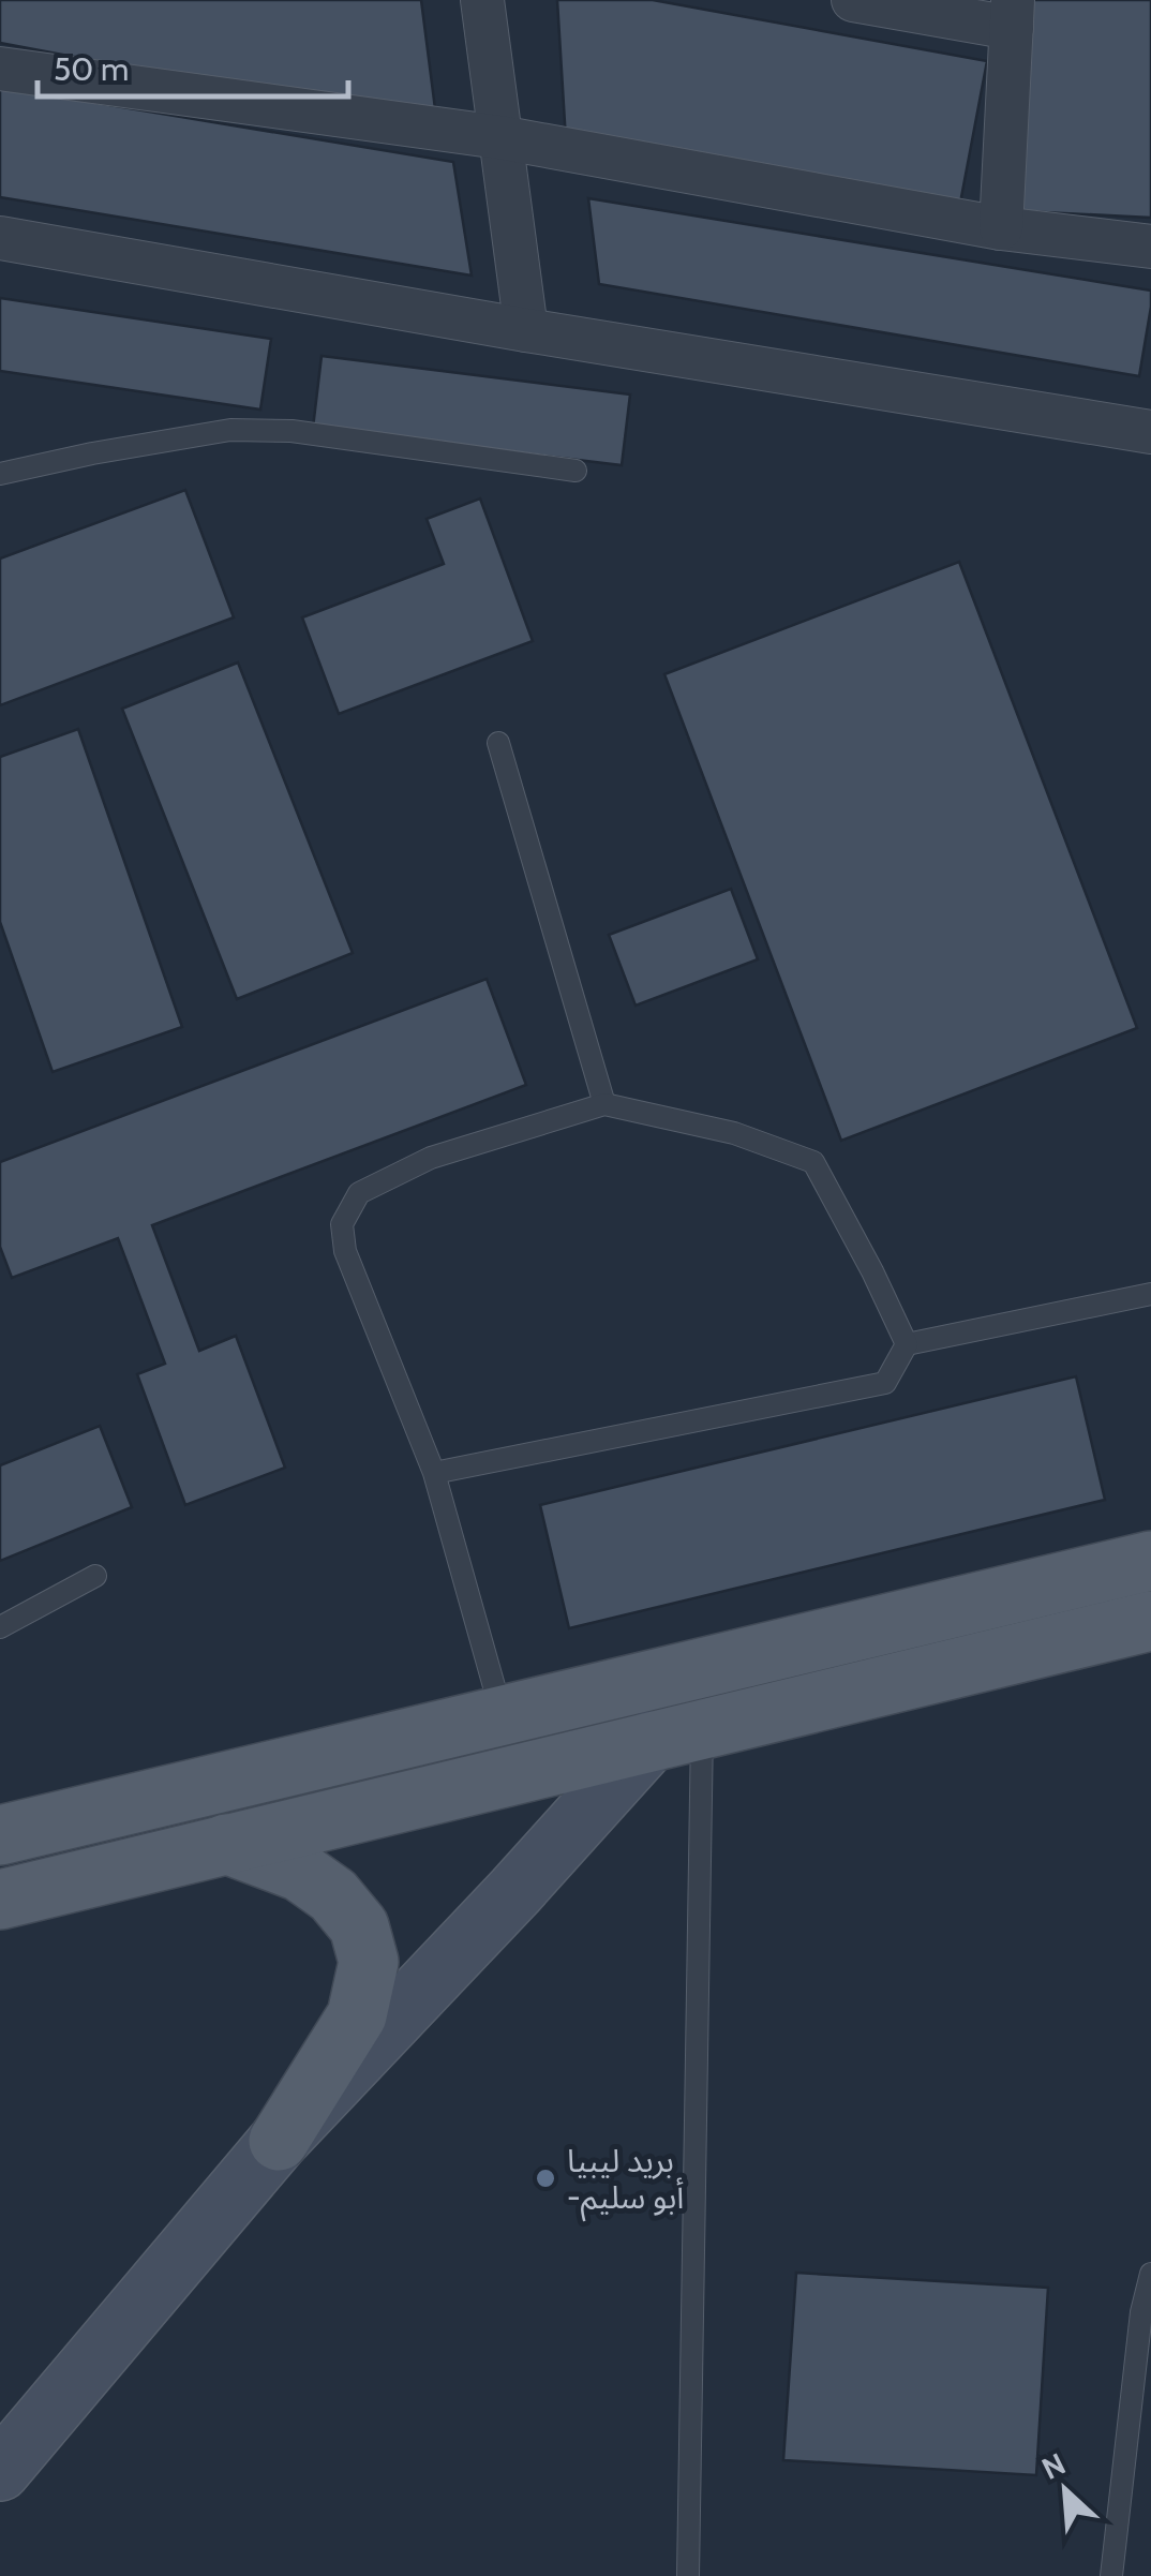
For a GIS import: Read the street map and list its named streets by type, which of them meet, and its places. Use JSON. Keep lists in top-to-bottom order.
{
  "places": ["بريد ليبيا -أبو سليم"],
  "scale_bar": "50 m",
  "north": "top left"
}
